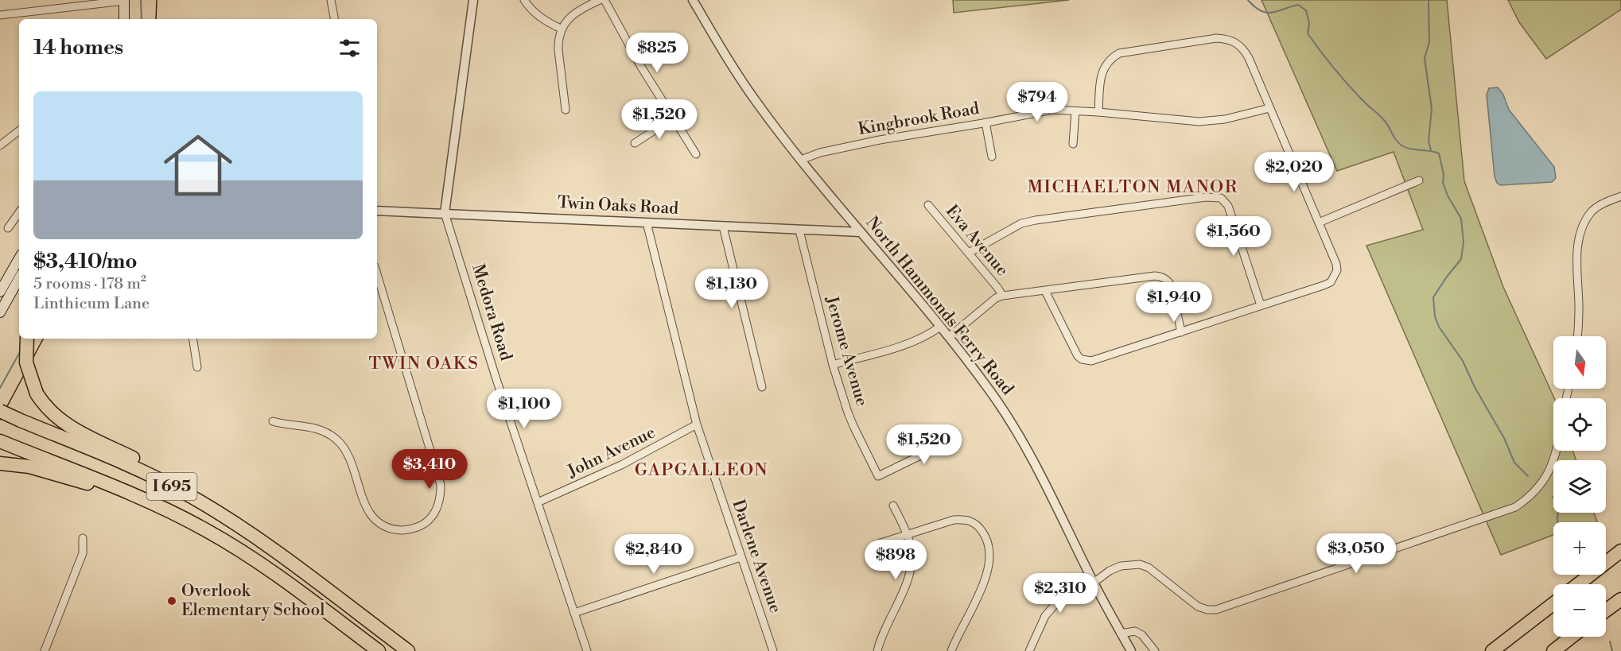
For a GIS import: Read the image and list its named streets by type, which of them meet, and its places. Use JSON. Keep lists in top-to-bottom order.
{
  "streets": {
    "highway": ["I 695"],
    "street": [
      "Kingbrook Road",
      "Twin Oaks Road",
      "Eva Avenue",
      "North Hammonds Ferry Road",
      "Medora Road",
      "Jerome Avenue",
      "John Avenue",
      "Darlene Avenue"
    ]
  },
  "crossings": [
    ["Kingbrook Road", "North Hammonds Ferry Road"],
    ["Twin Oaks Road", "North Hammonds Ferry Road"],
    ["Twin Oaks Road", "Medora Road"],
    ["Twin Oaks Road", "Jerome Avenue"],
    ["Twin Oaks Road", "Darlene Avenue"],
    ["Medora Road", "John Avenue"],
    ["John Avenue", "Darlene Avenue"]
  ],
  "districts": ["MICHAELTON MANOR", "TWIN OAKS", "GAPGALLEON"],
  "places": ["Overlook Elementary School"],
  "north": "bottom",
  "page": {
    "heading": "14 homes",
    "price": [
      "$825",
      "$794",
      "$1,520",
      "$2,020",
      "$1,560",
      "$1,130",
      "$1,940",
      "$1,100",
      "$1,520",
      "$3,410",
      "$3,050",
      "$2,840",
      "$898",
      "$2,310"
    ],
    "list": [
      {
        "name": "$3,410/mo",
        "note": "5 rooms · 178 m² · Linthicum Lane"
      }
    ],
    "map_buttons": ["+", "−"]
  }
}
